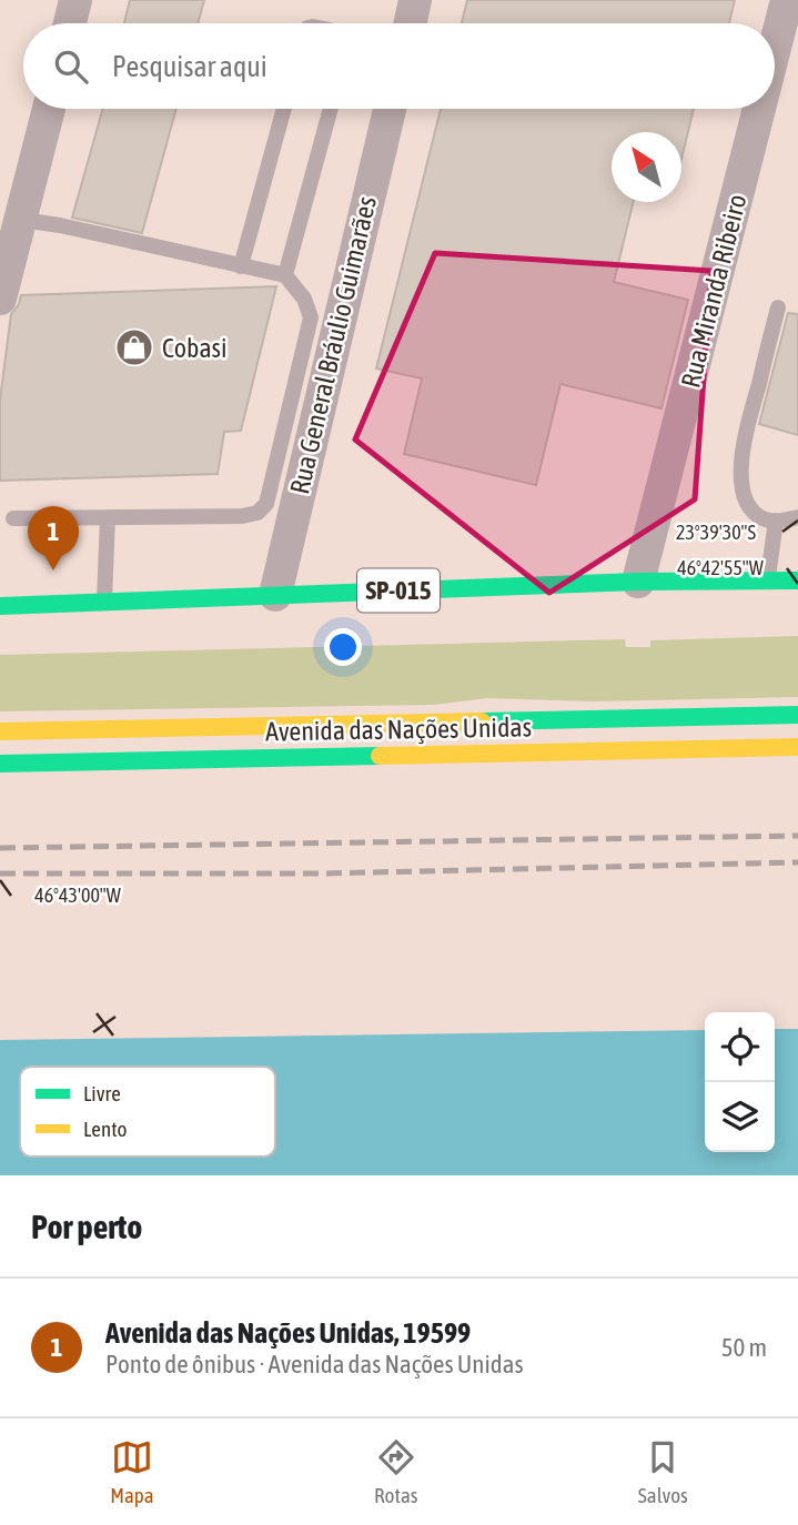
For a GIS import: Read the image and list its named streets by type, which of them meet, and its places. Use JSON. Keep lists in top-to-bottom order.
{
  "streets": {
    "main road": ["SP-015", "Avenida das Nações Unidas"],
    "street": ["Rua Miranda Ribeiro", "Rua General Bráulio Guimarães"]
  },
  "crossings": [
    ["Rua Miranda Ribeiro", "SP-015"],
    ["Rua General Bráulio Guimarães", "SP-015"]
  ],
  "places": {
    "shop": ["Cobasi"]
  },
  "legend": ["Livre", "Lento"],
  "north": "top left",
  "page": {
    "search": "Pesquisar aqui",
    "pins": "1",
    "heading": "Por perto",
    "list": [
      {
        "mark": "1",
        "name": "Avenida das Nações Unidas, 19599",
        "note": "Ponto de ônibus · Avenida das Nações Unidas",
        "value": "50 m"
      }
    ],
    "nav": ["Mapa", "Rotas", "Salvos"]
  },
  "coordinates": ["23°39'30\"S", "46°42'55\"W", "46°43'00\"W"]
}
